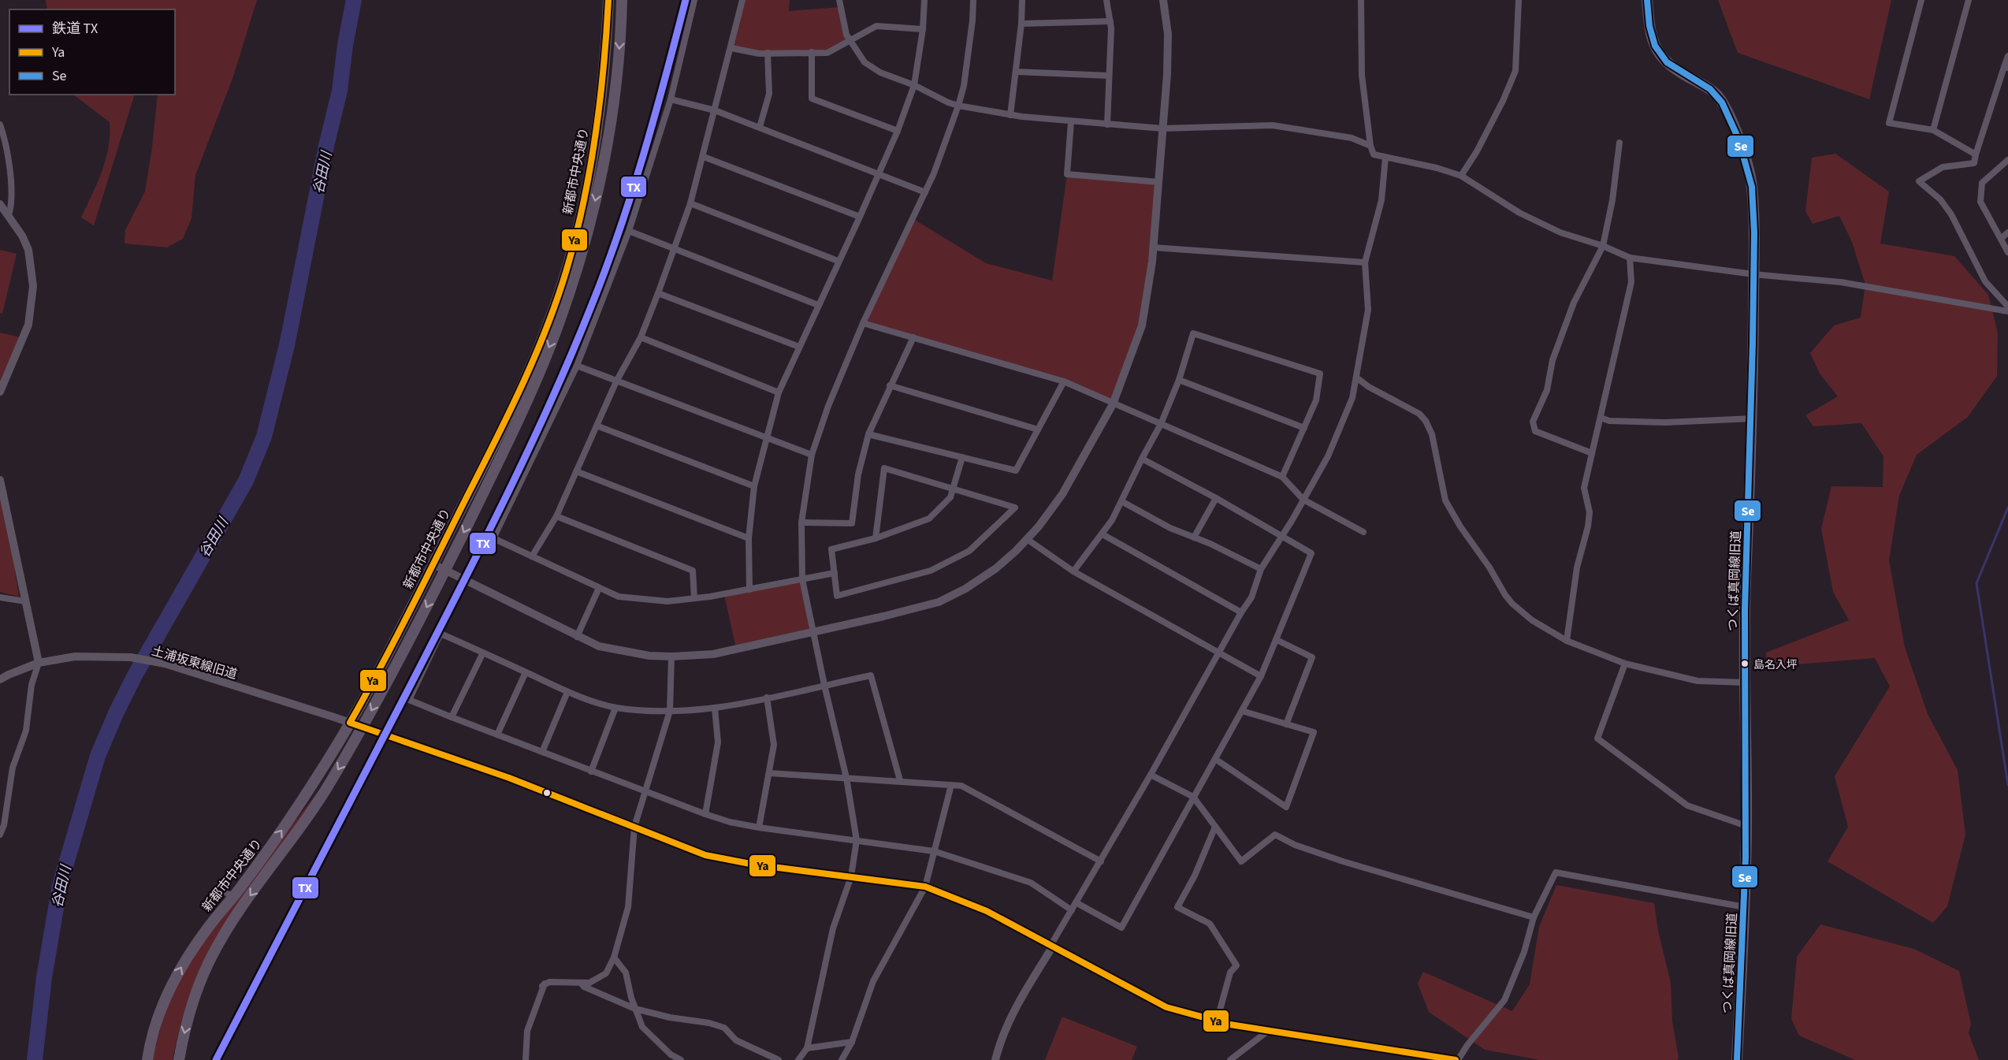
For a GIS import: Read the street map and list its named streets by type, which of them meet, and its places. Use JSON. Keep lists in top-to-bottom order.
{
  "streets": {
    "main road": ["新都市中央通り", "つくば真岡線旧道"],
    "street": ["土浦坂東線旧道"]
  },
  "crossings": [
    ["新都市中央通り", "土浦坂東線旧道"]
  ],
  "water": ["谷田川"],
  "places": ["島名入坪"],
  "lines": ["rail line TX", "transit line Ya", "transit line Se"],
  "legend": ["鉄道 TX", "Ya", "Se"]
}
